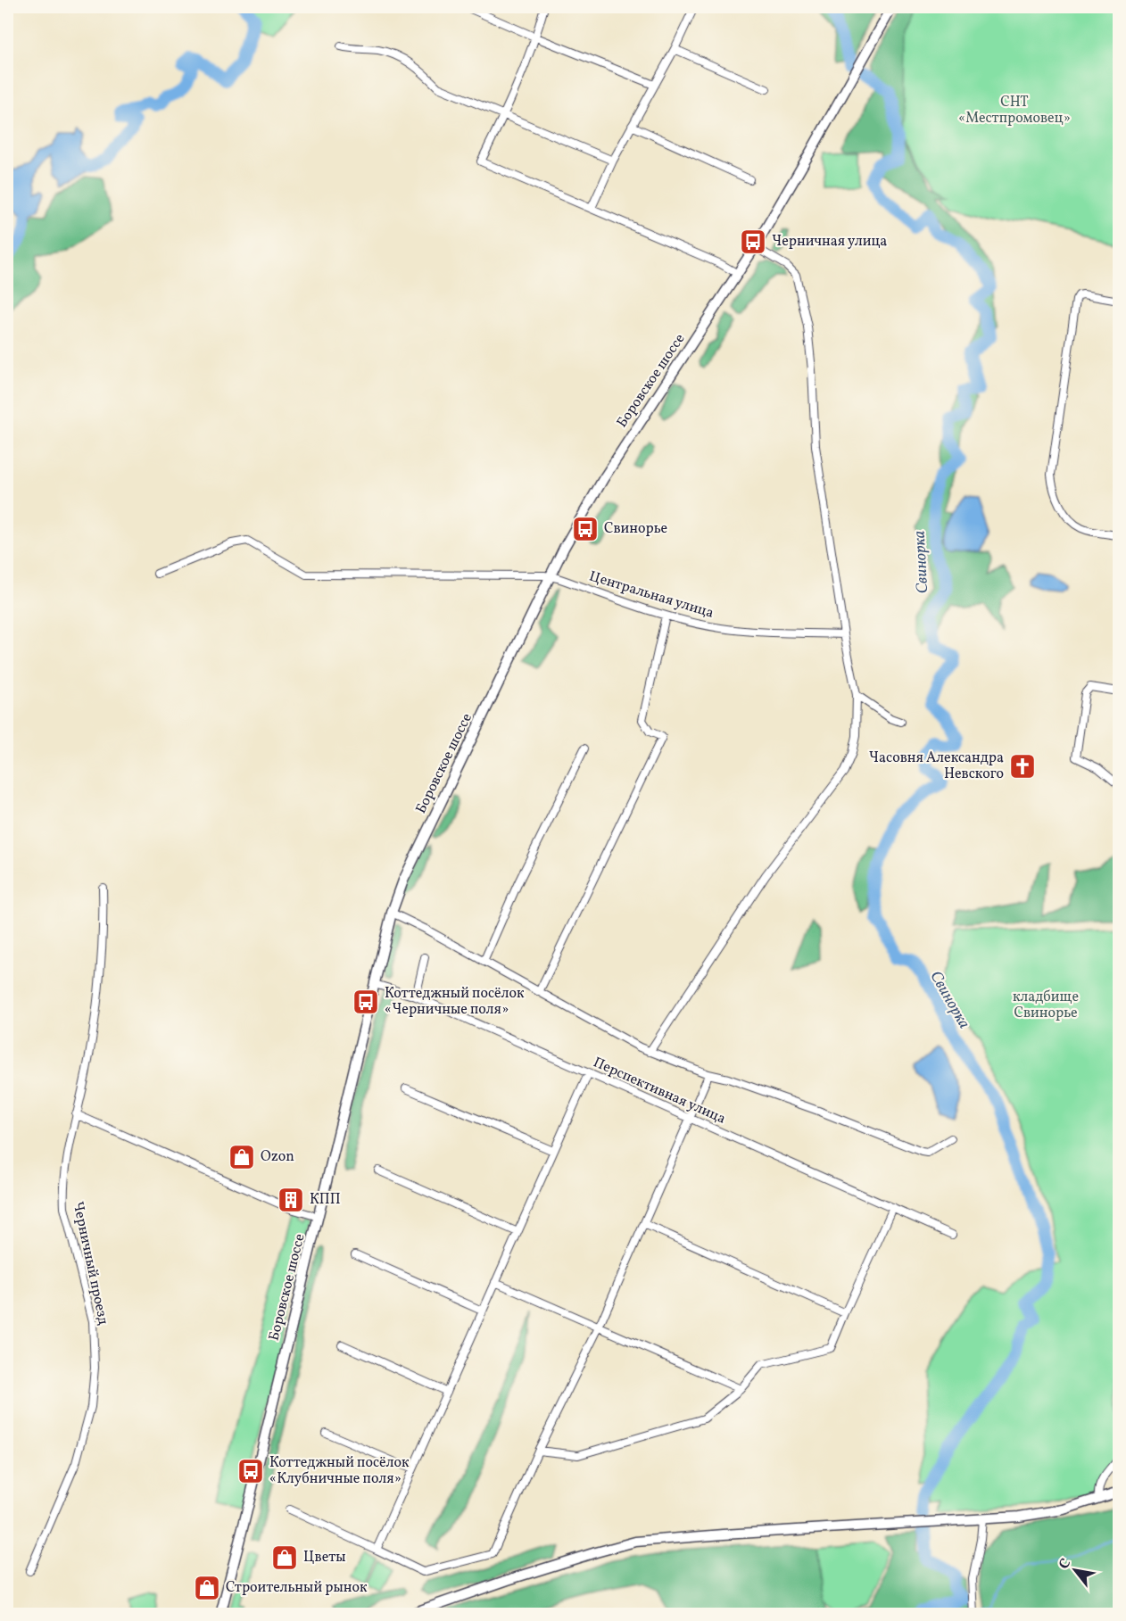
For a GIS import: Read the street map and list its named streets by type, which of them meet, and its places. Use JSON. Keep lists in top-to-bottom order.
{
  "streets": {
    "main road": ["Боровское шоссе"],
    "street": ["Центральная улица", "Перспективная улица", "Черничный проезд"]
  },
  "crossings": [
    ["Боровское шоссе", "Центральная улица"],
    ["Боровское шоссе", "Перспективная улица"]
  ],
  "water": ["Свинорка"],
  "parks": ["СНТ «Местпромовец»", "кладбище Свинорье"],
  "places": {
    "bus stop": [
      "Черничная улица",
      "Свинорье",
      "Коттеджный посёлок «Черничные поля»",
      "Коттеджный посёлок «Клубничные поля»"
    ],
    "church": ["Часовня Александра Невского"],
    "shop": ["Ozon", "Цветы", "Строительный рынок"],
    "building": ["КПП"]
  },
  "north": "top left"
}
